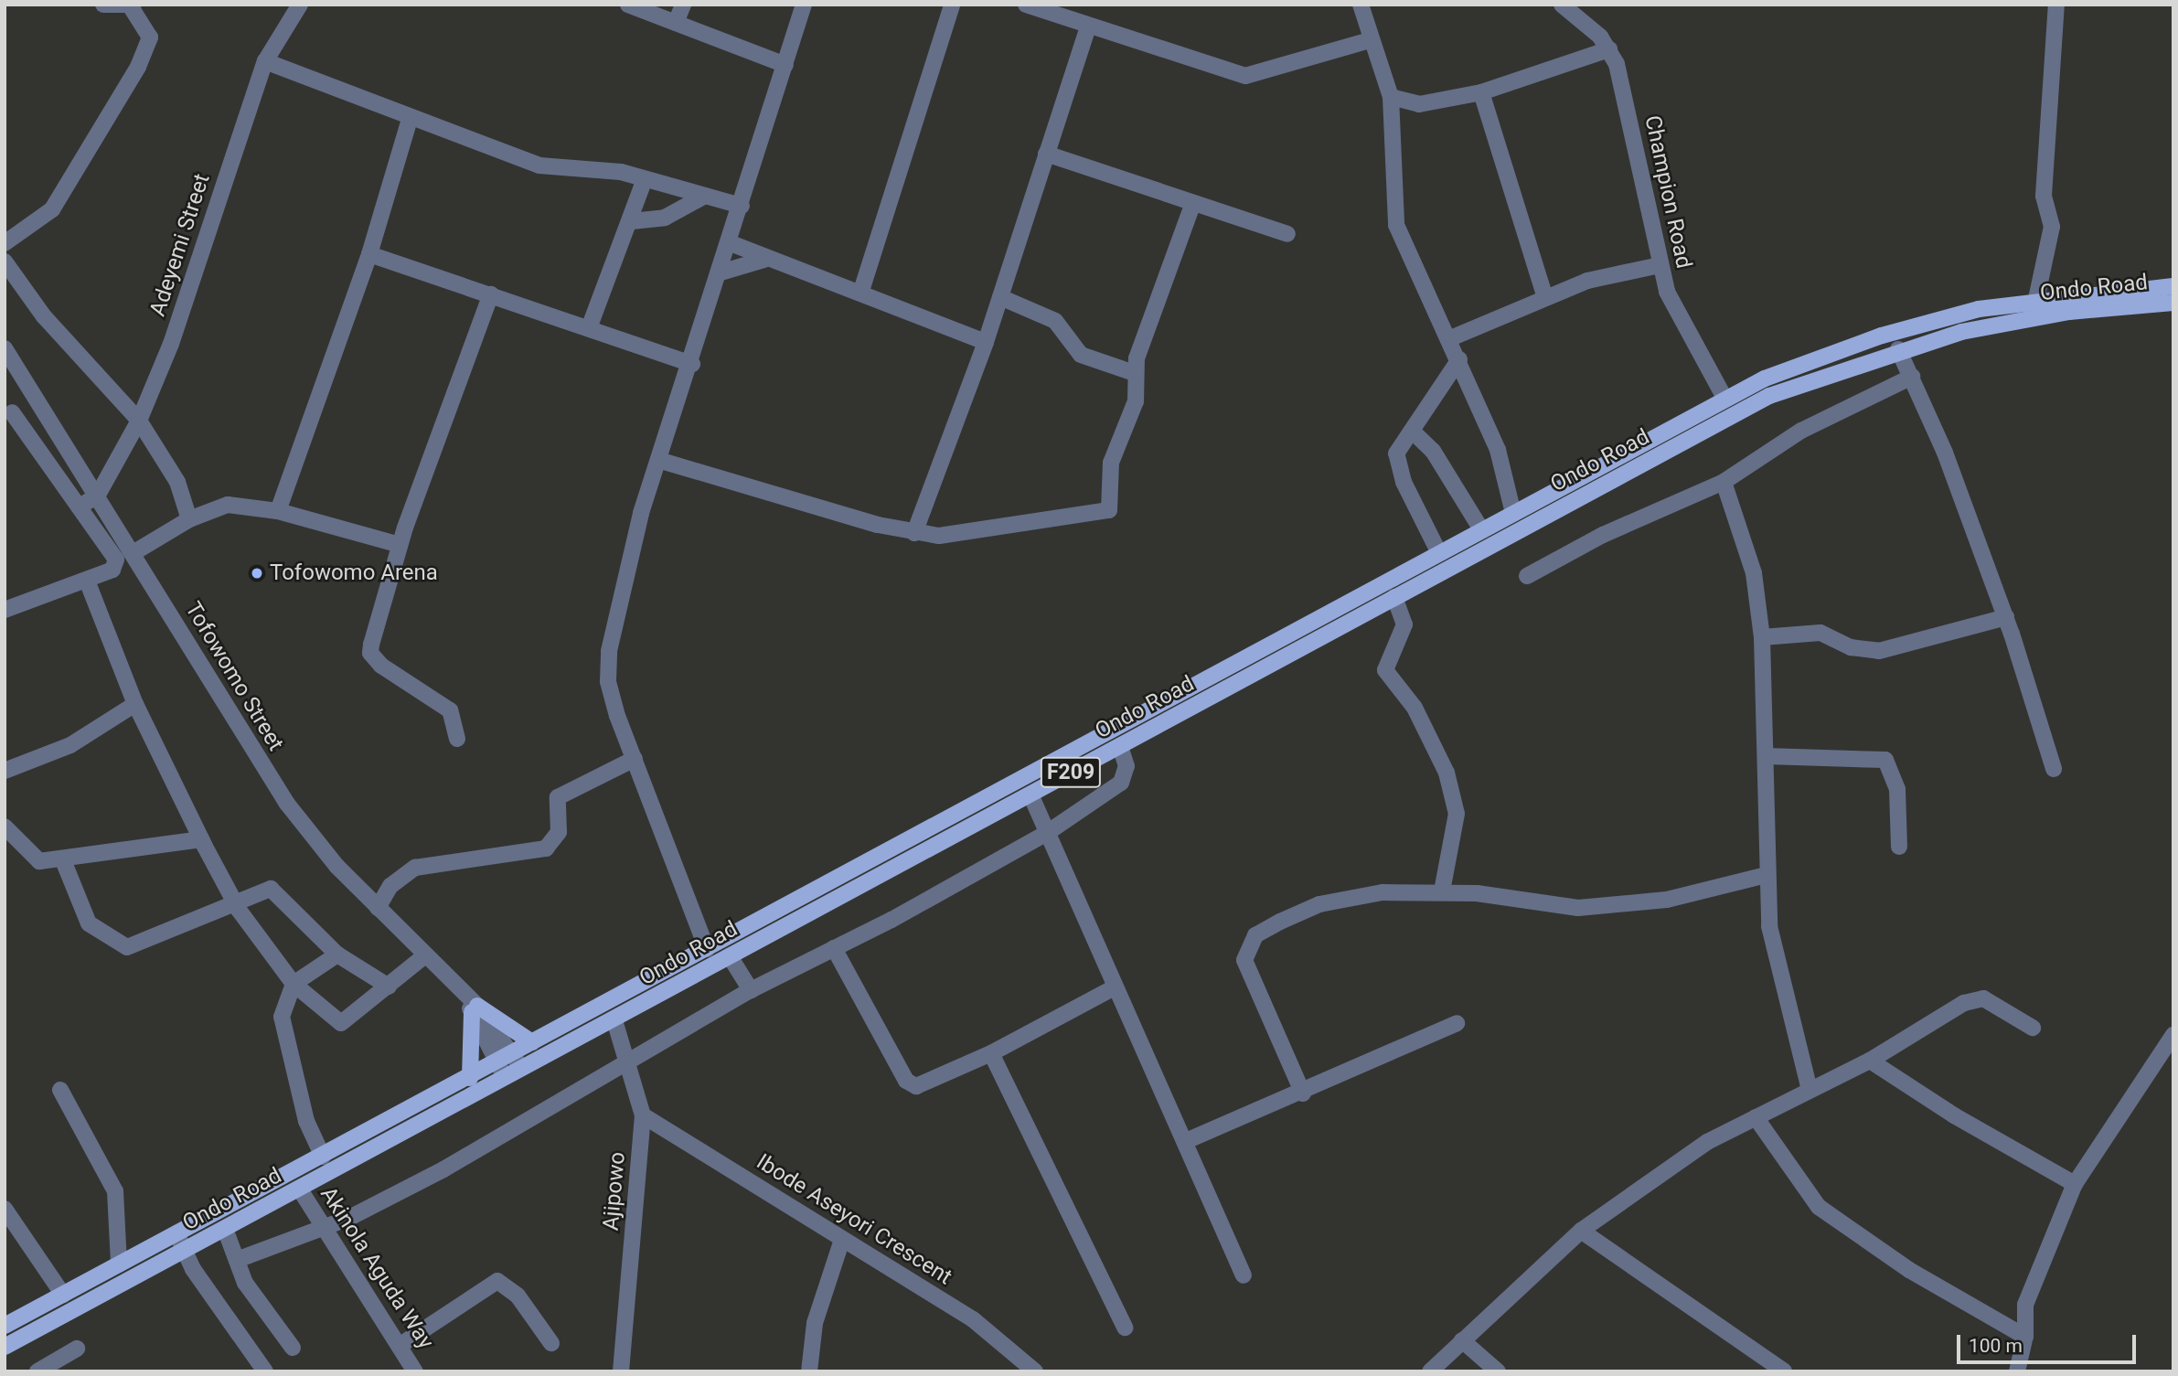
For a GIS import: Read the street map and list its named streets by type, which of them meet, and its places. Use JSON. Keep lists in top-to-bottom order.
{
  "streets": {
    "main road": ["Ondo Road", "F209"],
    "street": [
      "Champion Road",
      "Adeyemi Street",
      "Tofowomo Street",
      "Ajipowo",
      "Ibode Aseyori Crescent",
      "Akinola Aguda Way"
    ]
  },
  "crossings": [
    ["Champion Road", "Ondo Road"],
    ["Adeyemi Street", "Tofowomo Street"],
    ["Ondo Road", "Tofowomo Street"],
    ["Ondo Road", "Ajipowo"],
    ["Ondo Road", "Akinola Aguda Way"],
    ["Ajipowo", "Ibode Aseyori Crescent"]
  ],
  "places": ["Tofowomo Arena"],
  "scale_bar": "100 m"
}
